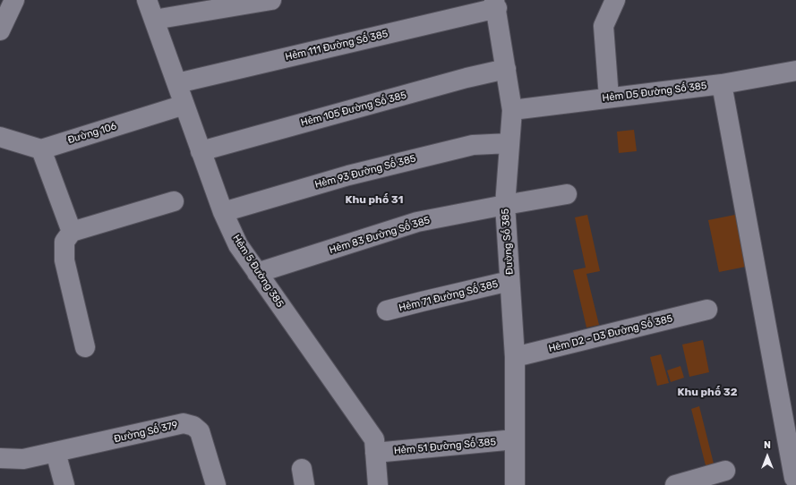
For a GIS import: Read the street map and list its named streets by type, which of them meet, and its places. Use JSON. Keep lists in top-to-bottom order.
{
  "streets": {
    "street": [
      "Hẻm 111 Đường Số 385",
      "Hẻm D5 Đường Số 385",
      "Hẻm 105 Đường Số 385",
      "Đường 106",
      "Hẻm 93 Đường Số 385",
      "Hẻm 83 Đường Số 385",
      "Đường Số 385",
      "Hẻm 5 Đường 385",
      "Hẻm 71 Đường Số 385",
      "Hẻm D2 - D3 Đường Số 385",
      "Đường Số 379",
      "Hẻm 51 Đường Số 385"
    ]
  },
  "crossings": [
    ["Hẻm 111 Đường Số 385", "Đường Số 385"],
    ["Hẻm 111 Đường Số 385", "Hẻm 5 Đường 385"],
    ["Hẻm D5 Đường Số 385", "Đường Số 385"],
    ["Hẻm 105 Đường Số 385", "Đường Số 385"],
    ["Hẻm 105 Đường Số 385", "Hẻm 5 Đường 385"],
    ["Đường 106", "Hẻm 5 Đường 385"],
    ["Hẻm 93 Đường Số 385", "Đường Số 385"],
    ["Hẻm 93 Đường Số 385", "Hẻm 5 Đường 385"],
    ["Hẻm 83 Đường Số 385", "Đường Số 385"],
    ["Hẻm 83 Đường Số 385", "Hẻm 5 Đường 385"],
    ["Đường Số 385", "Hẻm 71 Đường Số 385"],
    ["Đường Số 385", "Hẻm D2 - D3 Đường Số 385"],
    ["Đường Số 385", "Hẻm 51 Đường Số 385"],
    ["Hẻm 5 Đường 385", "Hẻm 51 Đường Số 385"]
  ],
  "districts": ["Khu phố 31", "Khu phố 32"],
  "north": "top"
}
